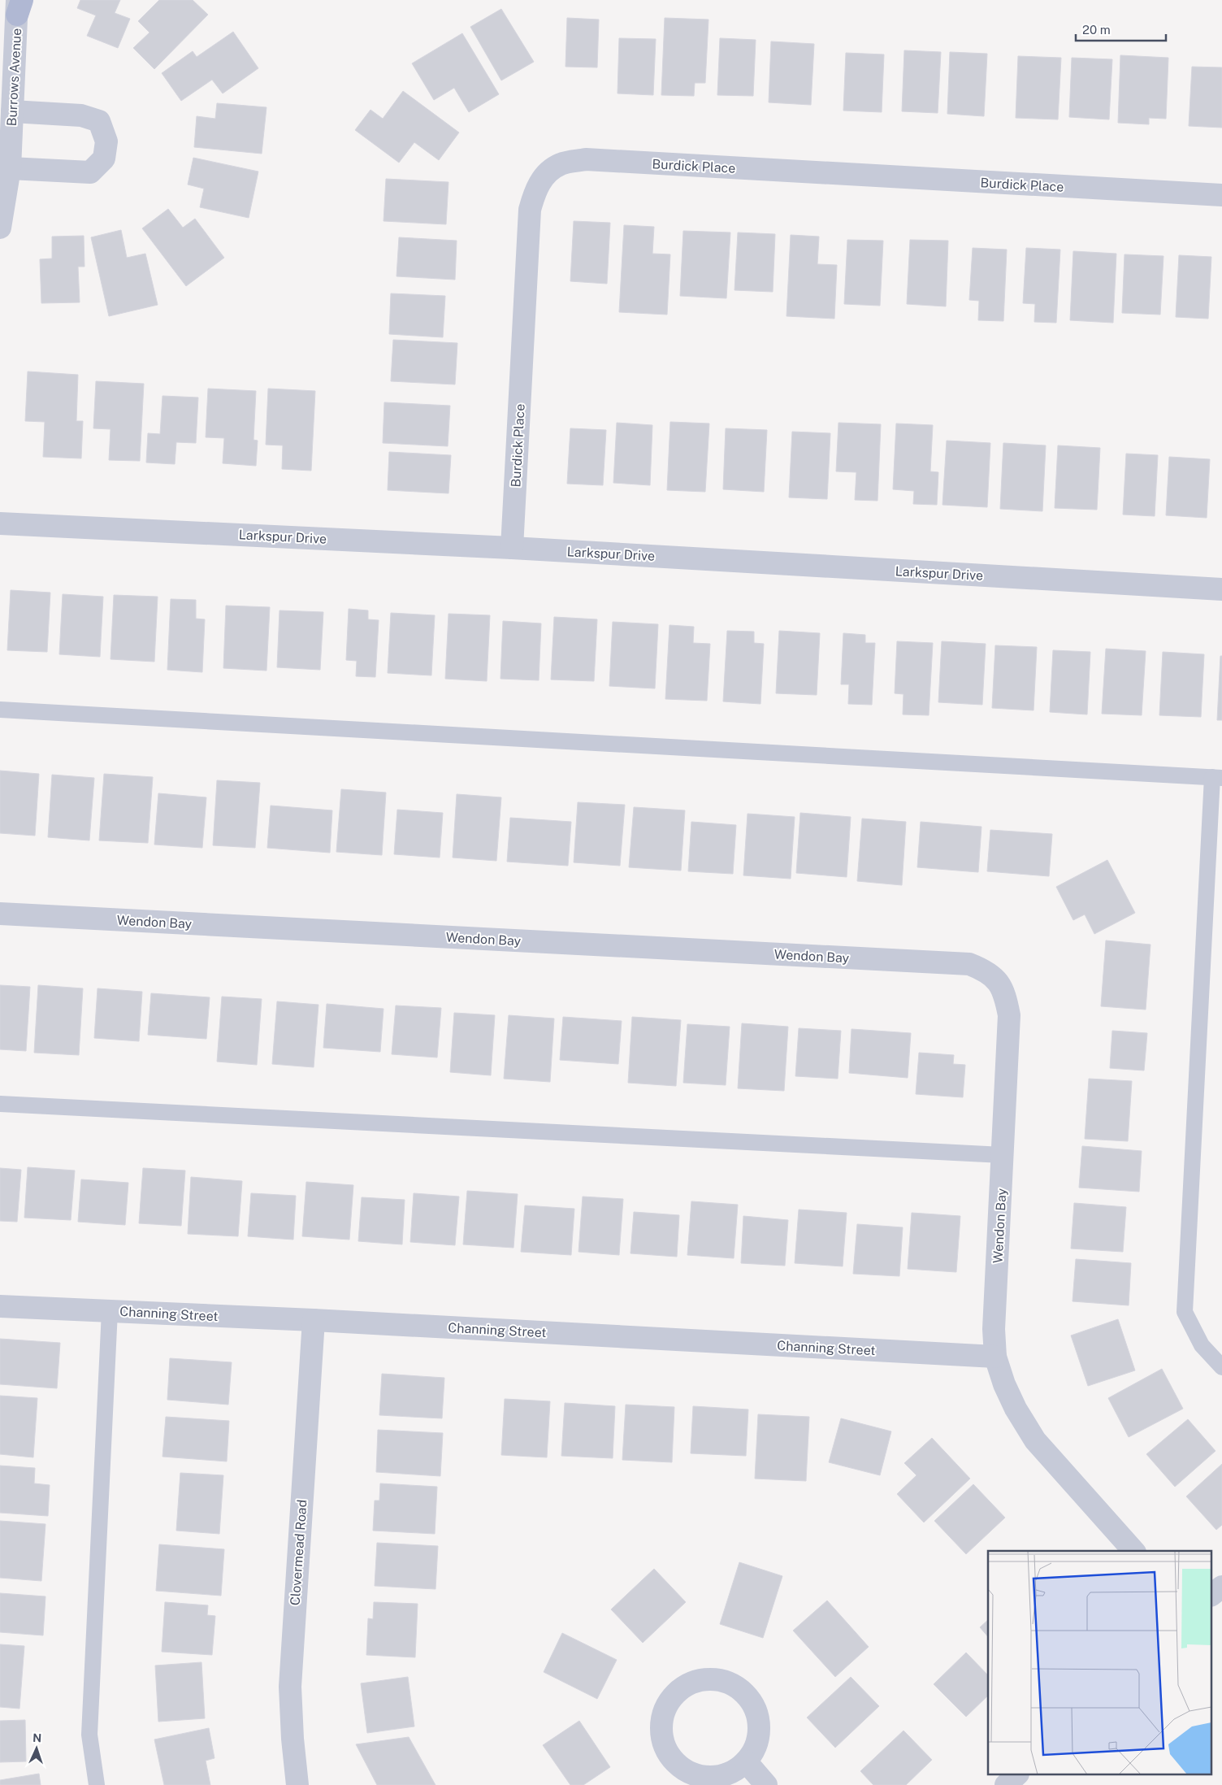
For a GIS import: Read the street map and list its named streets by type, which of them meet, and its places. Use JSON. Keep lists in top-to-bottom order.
{
  "streets": {
    "street": [
      "Burrows Avenue",
      "Burdick Place",
      "Larkspur Drive",
      "Wendon Bay",
      "Channing Street",
      "Clovermead Road"
    ]
  },
  "crossings": [
    ["Burdick Place", "Larkspur Drive"],
    ["Wendon Bay", "Channing Street"],
    ["Channing Street", "Clovermead Road"]
  ],
  "scale_bar": "20 m",
  "north": "top"
}
